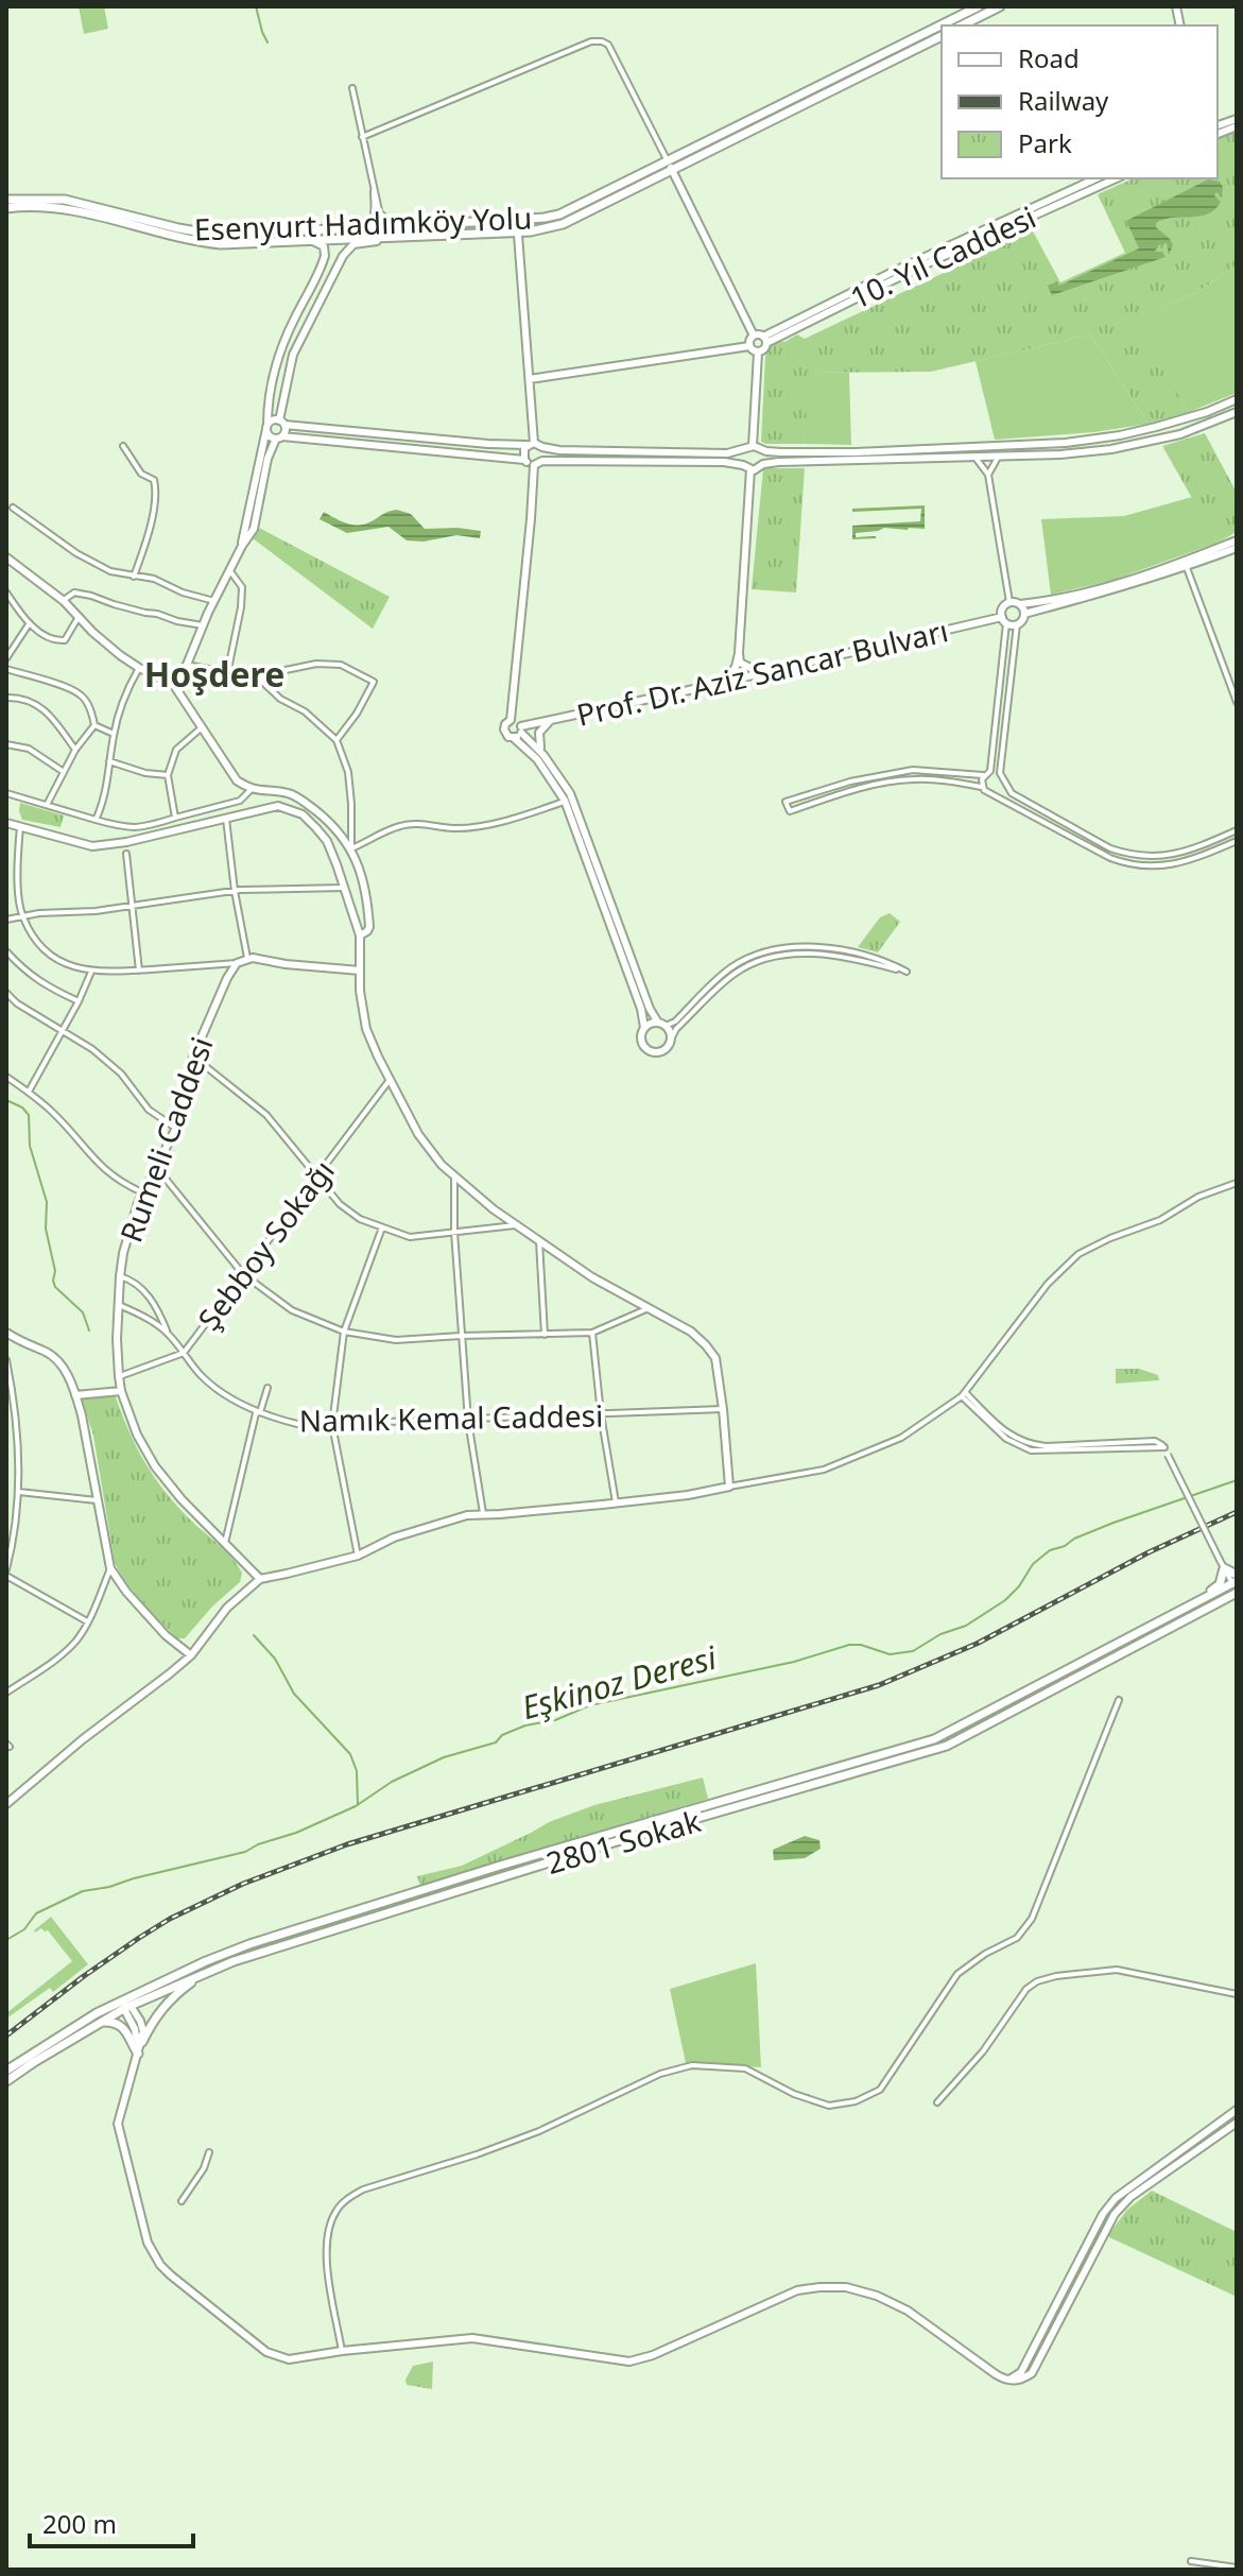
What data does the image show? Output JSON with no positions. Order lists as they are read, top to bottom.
{
  "streets": {
    "main road": ["Esenyurt Hadımköy Yolu", "2801 Sokak"],
    "street": [
      "10. Yıl Caddesi",
      "Prof. Dr. Aziz Sancar Bulvarı",
      "Rumeli Caddesi",
      "Şebboy Sokağı",
      "Namık Kemal Caddesi"
    ]
  },
  "crossings": [
    ["Rumeli Caddesi", "Şebboy Sokağı"],
    ["Rumeli Caddesi", "Namık Kemal Caddesi"],
    ["Şebboy Sokağı", "Namık Kemal Caddesi"]
  ],
  "districts": ["Hoşdere"],
  "water": ["Eşkinoz Deresi"],
  "legend": ["Road", "Railway", "Park"],
  "scale_bar": "200 m"
}
